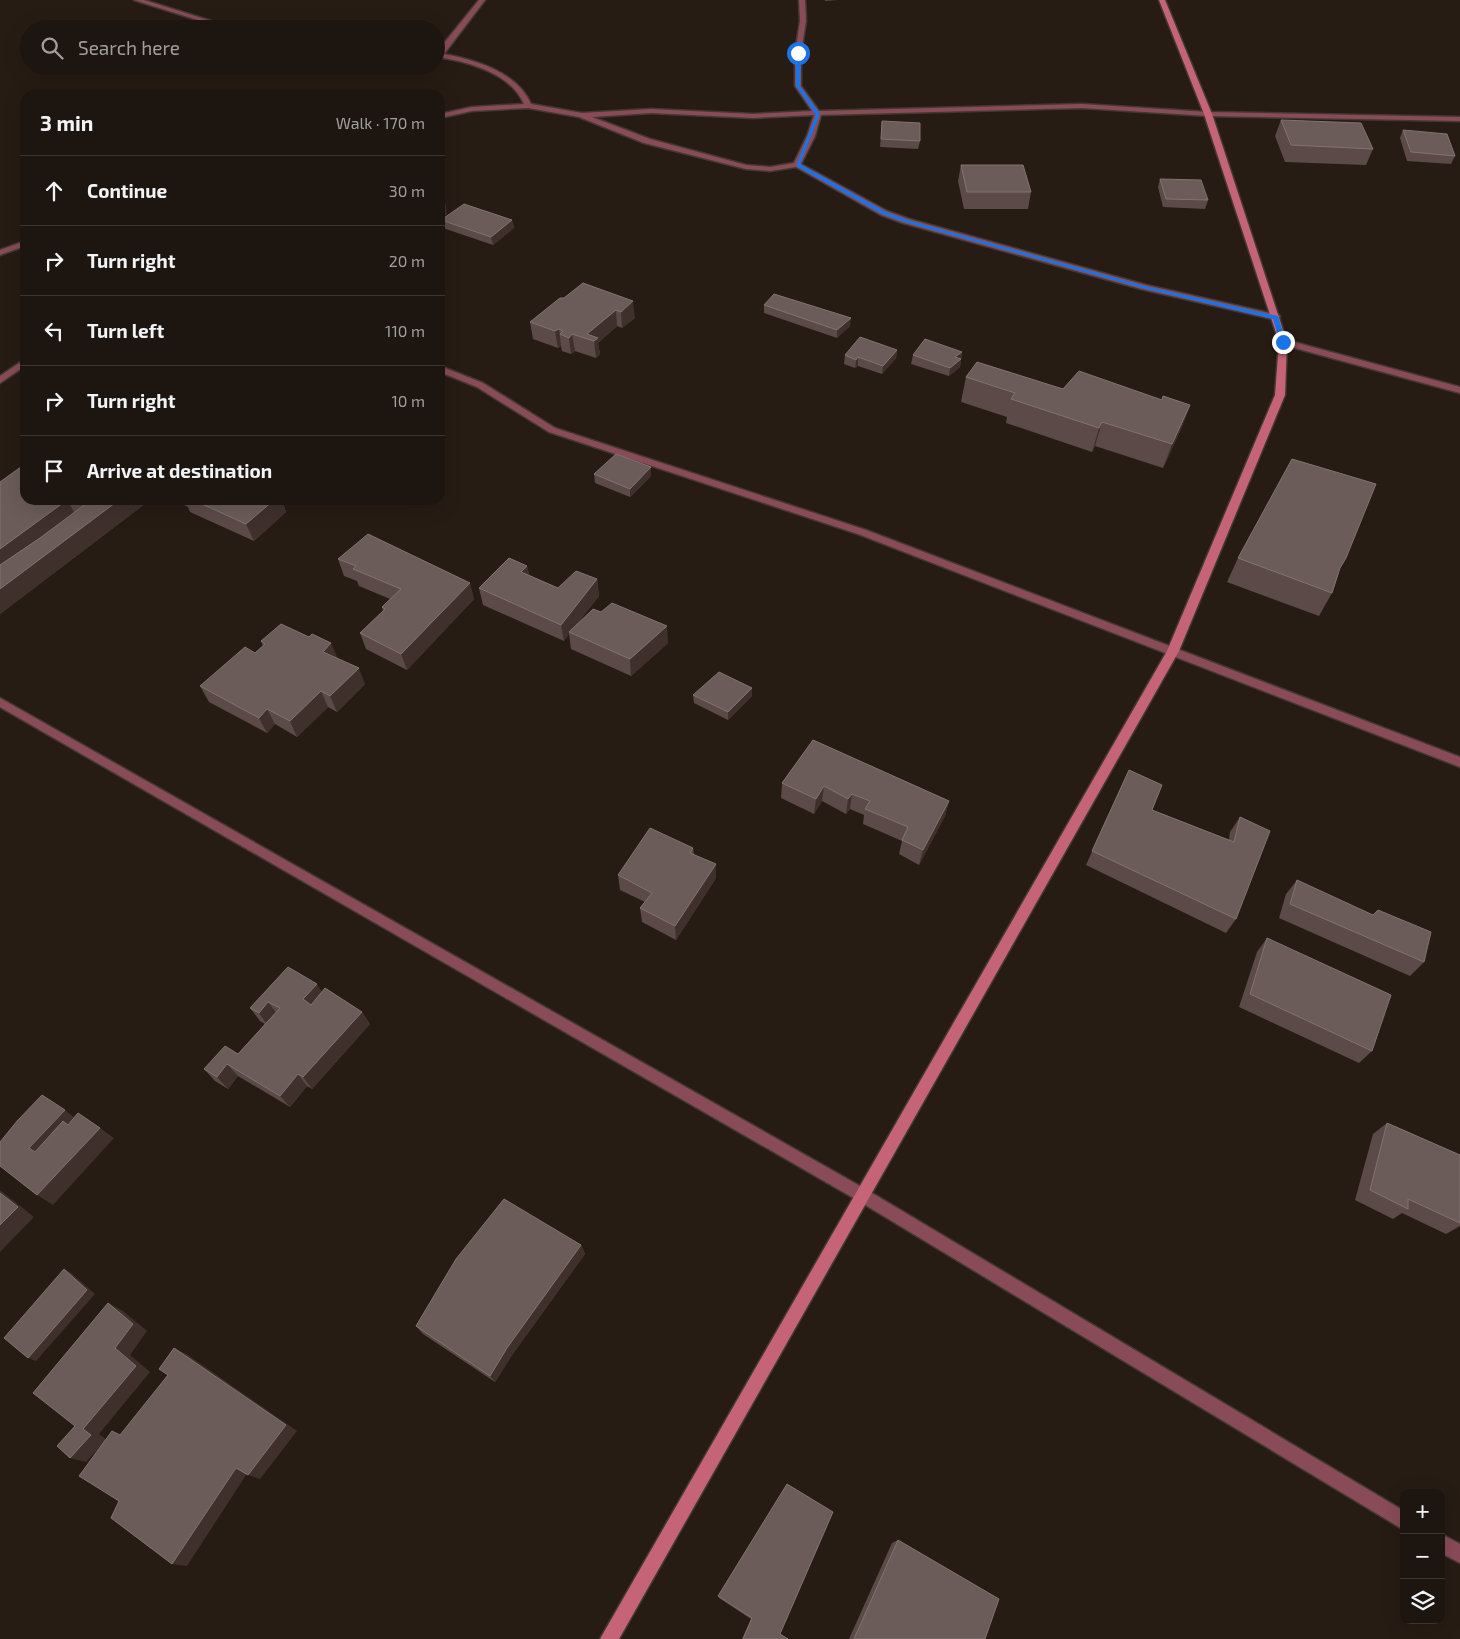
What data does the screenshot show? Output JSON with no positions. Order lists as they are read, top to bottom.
{
  "page": {
    "search": "Search here",
    "heading": ["3 min", "Walk · 170 m"],
    "list": [
      ["Continue", "30 m"],
      ["Turn right", "20 m"],
      ["Turn left", "110 m"],
      ["Turn right", "10 m"],
      "Arrive at destination"
    ],
    "map_buttons": ["+", "−"]
  }
}
